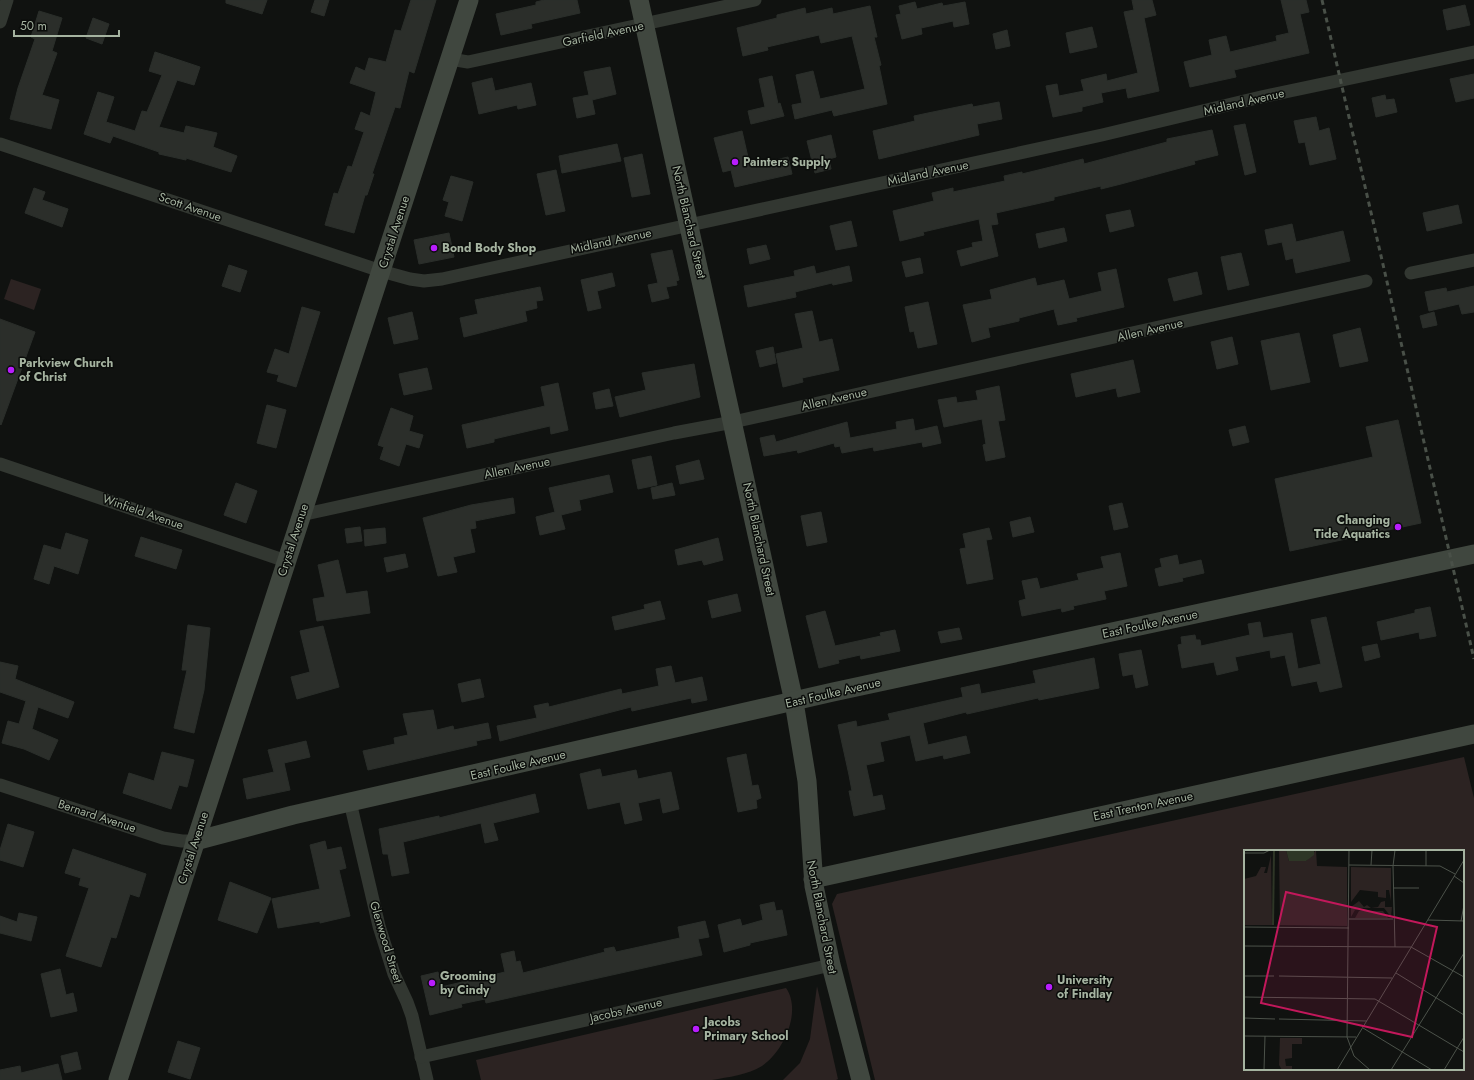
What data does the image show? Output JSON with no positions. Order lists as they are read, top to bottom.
{
  "streets": {
    "street": [
      "Garfield Avenue",
      "Midland Avenue",
      "Scott Avenue",
      "North Blanchard Street",
      "Crystal Avenue",
      "Allen Avenue",
      "Winfield Avenue",
      "East Foulke Avenue",
      "East Trenton Avenue",
      "Bernard Avenue",
      "Glenwood Street",
      "Jacobs Avenue"
    ]
  },
  "crossings": [
    ["Garfield Avenue", "North Blanchard Street"],
    ["Garfield Avenue", "Crystal Avenue"],
    ["Midland Avenue", "Scott Avenue"],
    ["Midland Avenue", "North Blanchard Street"],
    ["Midland Avenue", "Crystal Avenue"],
    ["Scott Avenue", "Crystal Avenue"],
    ["North Blanchard Street", "Allen Avenue"],
    ["North Blanchard Street", "East Foulke Avenue"],
    ["North Blanchard Street", "East Trenton Avenue"],
    ["North Blanchard Street", "Jacobs Avenue"],
    ["Crystal Avenue", "Allen Avenue"],
    ["Crystal Avenue", "Winfield Avenue"],
    ["Crystal Avenue", "East Foulke Avenue"],
    ["Crystal Avenue", "Bernard Avenue"],
    ["East Foulke Avenue", "Bernard Avenue"],
    ["East Foulke Avenue", "Glenwood Street"],
    ["Glenwood Street", "Jacobs Avenue"]
  ],
  "places": [
    "Painters Supply",
    "Bond Body Shop",
    "Parkview Church of Christ",
    "Changing Tide Aquatics",
    "Grooming by Cindy",
    "University of Findlay",
    "Jacobs Primary School"
  ],
  "scale_bar": "50 m"
}
